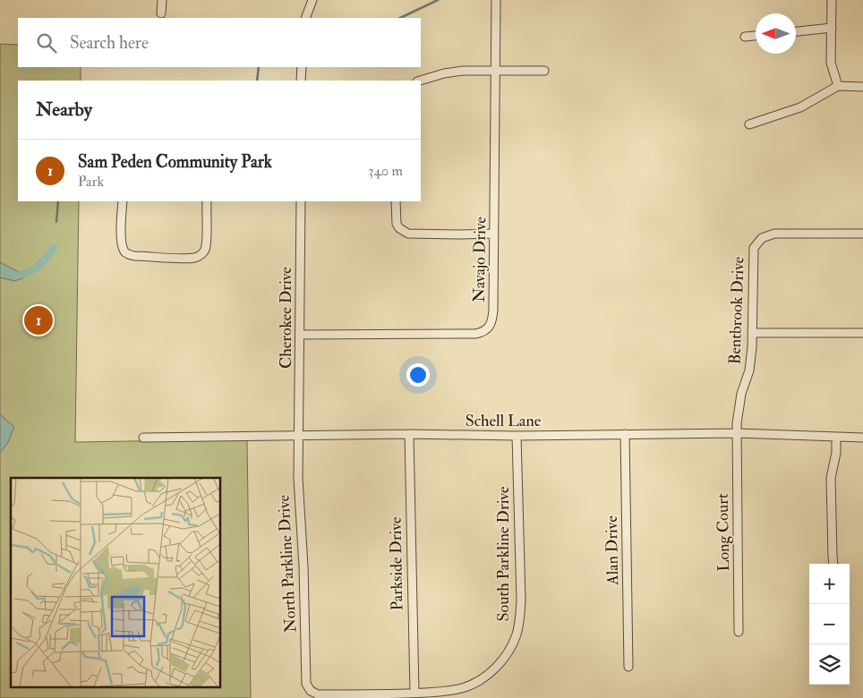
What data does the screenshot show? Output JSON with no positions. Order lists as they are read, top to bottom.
{
  "streets": {
    "street": [
      "Navajo Drive",
      "Bentbrook Drive",
      "Cherokee Drive",
      "Schell Lane",
      "Long Court",
      "Alan Drive",
      "South Parkline Drive",
      "North Parkline Drive",
      "Parkside Drive"
    ]
  },
  "crossings": [
    ["Navajo Drive", "Cherokee Drive"],
    ["Bentbrook Drive", "Schell Lane"],
    ["Bentbrook Drive", "Long Court"],
    ["Cherokee Drive", "Schell Lane"],
    ["Cherokee Drive", "North Parkline Drive"],
    ["Schell Lane", "Long Court"],
    ["Schell Lane", "Alan Drive"],
    ["Schell Lane", "South Parkline Drive"],
    ["Schell Lane", "North Parkline Drive"],
    ["Schell Lane", "Parkside Drive"],
    ["South Parkline Drive", "North Parkline Drive"],
    ["South Parkline Drive", "Parkside Drive"]
  ],
  "north": "left",
  "page": {
    "search": "Search here",
    "heading": "Nearby",
    "list": [
      {
        "mark": "1",
        "name": "Sam Peden Community Park",
        "note": "Park",
        "value": "340 m"
      }
    ],
    "pins": "1",
    "map_buttons": ["+", "−"]
  }
}
